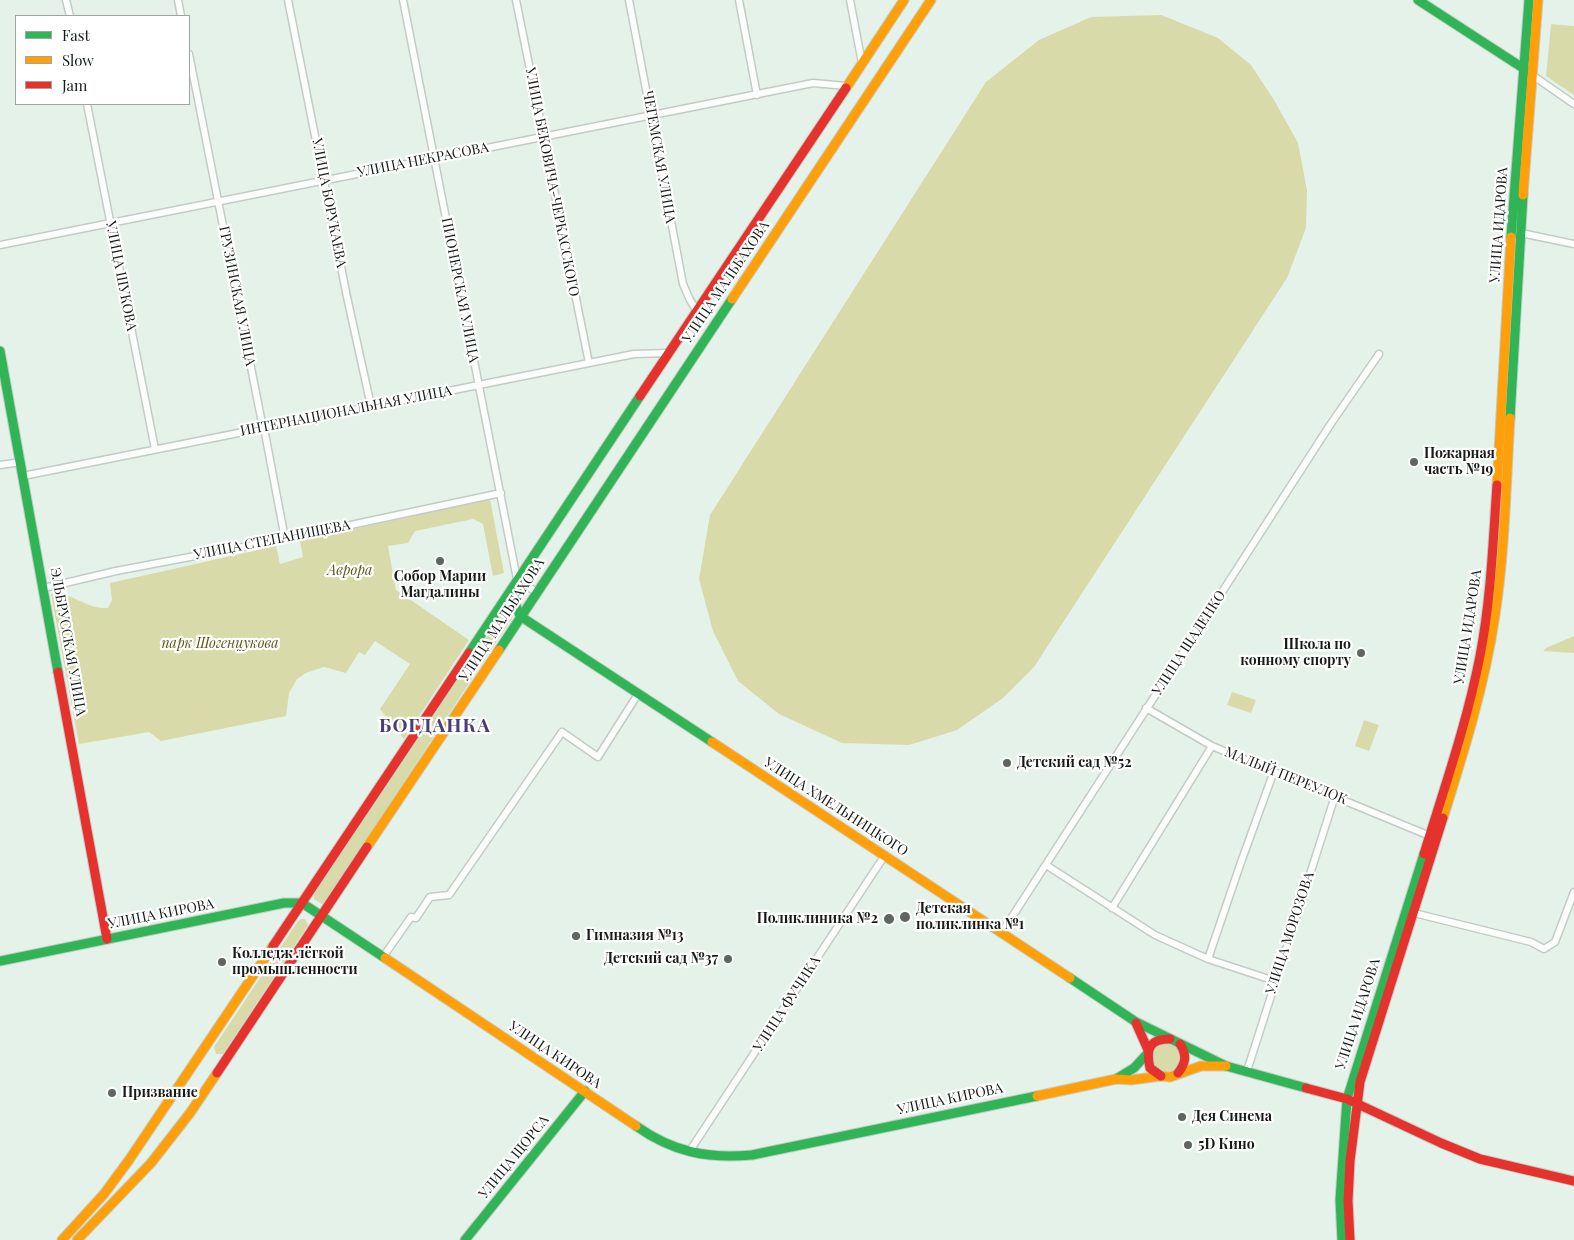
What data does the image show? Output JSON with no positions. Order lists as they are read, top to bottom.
{
  "streets": {
    "main road": [
      "УЛИЦА ИДАРОВА",
      "УЛИЦА МАЛЬБАХОВА",
      "ЭЛЬБРУССКАЯ УЛИЦА",
      "УЛИЦА ХМЕЛЬНИЦКОГО",
      "УЛИЦА КИРОВА",
      "УЛИЦА ЩОРСА"
    ],
    "street": [
      "ЧЕГЕМСКАЯ УЛИЦА",
      "УЛИЦА НЕКРАСОВА",
      "УЛИЦА БЕКОВИЧА-ЧЕРКАССКОГО",
      "УЛИЦА БОРУКАЕВА",
      "УЛИЦА ШУКОВА",
      "ПИОНЕРСКАЯ УЛИЦА",
      "ГРУЗИНСКАЯ УЛИЦА",
      "ИНТЕРНАЦИОНАЛЬНАЯ УЛИЦА",
      "УЛИЦА СТЕПАНИЩЕВА",
      "УЛИЦА ЩАДЕНКО",
      "МАЛЫЙ ПЕРЕУЛОК",
      "УЛИЦА МОРОЗОВА",
      "УЛИЦА ФУЧИКА"
    ]
  },
  "crossings": [
    ["ЧЕГЕМСКАЯ УЛИЦА", "УЛИЦА НЕКРАСОВА"],
    ["ЧЕГЕМСКАЯ УЛИЦА", "УЛИЦА МАЛЬБАХОВА"],
    ["УЛИЦА НЕКРАСОВА", "УЛИЦА БЕКОВИЧА-ЧЕРКАССКОГО"],
    ["УЛИЦА НЕКРАСОВА", "УЛИЦА БОРУКАЕВА"],
    ["УЛИЦА НЕКРАСОВА", "УЛИЦА ШУКОВА"],
    ["УЛИЦА НЕКРАСОВА", "УЛИЦА МАЛЬБАХОВА"],
    ["УЛИЦА НЕКРАСОВА", "ПИОНЕРСКАЯ УЛИЦА"],
    ["УЛИЦА НЕКРАСОВА", "ГРУЗИНСКАЯ УЛИЦА"],
    ["УЛИЦА БЕКОВИЧА-ЧЕРКАССКОГО", "ИНТЕРНАЦИОНАЛЬНАЯ УЛИЦА"],
    ["УЛИЦА БОРУКАЕВА", "ИНТЕРНАЦИОНАЛЬНАЯ УЛИЦА"],
    ["УЛИЦА ИДАРОВА", "МАЛЫЙ ПЕРЕУЛОК"],
    ["УЛИЦА ШУКОВА", "ИНТЕРНАЦИОНАЛЬНАЯ УЛИЦА"],
    ["УЛИЦА МАЛЬБАХОВА", "ПИОНЕРСКАЯ УЛИЦА"],
    ["УЛИЦА МАЛЬБАХОВА", "ИНТЕРНАЦИОНАЛЬНАЯ УЛИЦА"],
    ["УЛИЦА МАЛЬБАХОВА", "УЛИЦА ХМЕЛЬНИЦКОГО"],
    ["УЛИЦА МАЛЬБАХОВА", "УЛИЦА КИРОВА"],
    ["ПИОНЕРСКАЯ УЛИЦА", "ИНТЕРНАЦИОНАЛЬНАЯ УЛИЦА"],
    ["ПИОНЕРСКАЯ УЛИЦА", "УЛИЦА СТЕПАНИЩЕВА"],
    ["ГРУЗИНСКАЯ УЛИЦА", "ИНТЕРНАЦИОНАЛЬНАЯ УЛИЦА"],
    ["ГРУЗИНСКАЯ УЛИЦА", "УЛИЦА СТЕПАНИЩЕВА"],
    ["ИНТЕРНАЦИОНАЛЬНАЯ УЛИЦА", "ЭЛЬБРУССКАЯ УЛИЦА"],
    ["УЛИЦА СТЕПАНИЩЕВА", "ЭЛЬБРУССКАЯ УЛИЦА"],
    ["ЭЛЬБРУССКАЯ УЛИЦА", "УЛИЦА КИРОВА"],
    ["УЛИЦА ЩАДЕНКО", "МАЛЫЙ ПЕРЕУЛОК"],
    ["УЛИЦА ЩАДЕНКО", "УЛИЦА ХМЕЛЬНИЦКОГО"],
    ["МАЛЫЙ ПЕРЕУЛОК", "УЛИЦА МОРОЗОВА"],
    ["УЛИЦА ХМЕЛЬНИЦКОГО", "УЛИЦА ФУЧИКА"],
    ["УЛИЦА КИРОВА", "УЛИЦА ФУЧИКА"],
    ["УЛИЦА КИРОВА", "УЛИЦА ЩОРСА"]
  ],
  "districts": ["БОГДАНКА"],
  "parks": ["Аврора", "парк Шогенцукова"],
  "places": [
    "Пожарная часть №19",
    "Собор Марии Магдалины",
    "Школа по конному спорту",
    "Детский сад №52",
    "Детская поликлинка №1",
    "Поликлиника №2",
    "Гимназия №13",
    "Детский сад №37",
    "Колледж лёгкой промышленности",
    "Призвание",
    "Дея Синема",
    "5D Кино"
  ],
  "legend": ["Fast", "Slow", "Jam"]
}
